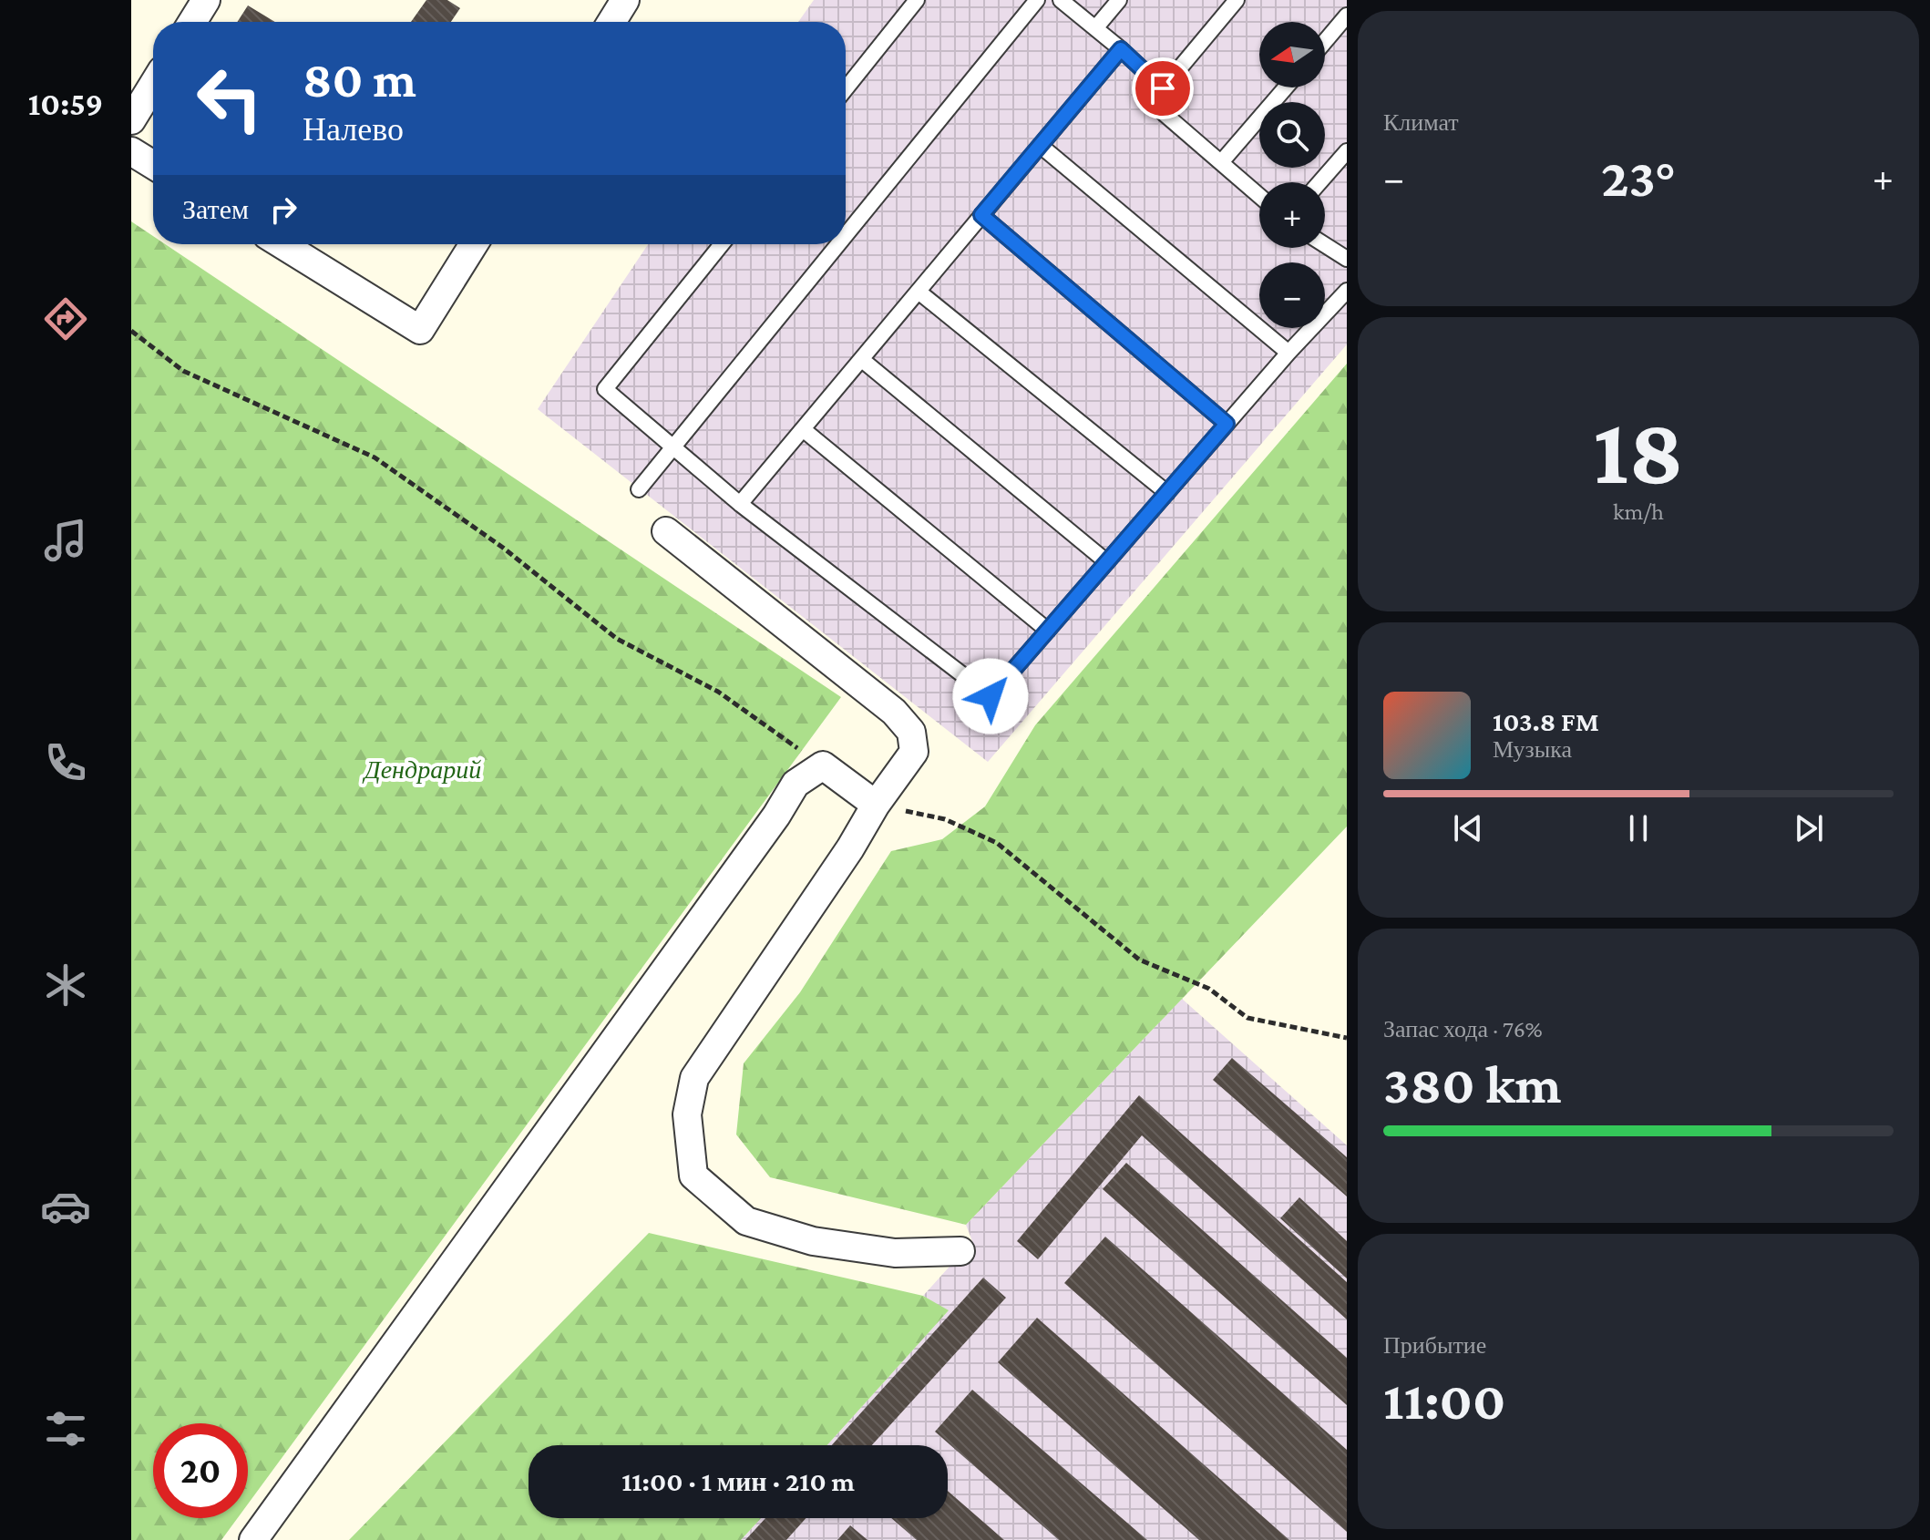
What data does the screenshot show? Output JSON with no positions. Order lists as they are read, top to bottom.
{
  "parks": ["Дендрарий"],
  "north": "left",
  "page": {
    "tabs": "10:59",
    "tile": [
      "Климат",
      ["18", "km/h"],
      ["Запас хода · 76%", "380 km"],
      ["Прибытие", "11:00"]
    ],
    "map_buttons": ["+", "−"],
    "turn": ["80 m", "Налево"],
    "heat": ["−", "23°", "+"],
    "then": "Затем",
    "song": ["103.8 FM", "Музыка"],
    "limit": "20",
    "trip": "11:00 · 1 мин · 210 m"
  }
}
